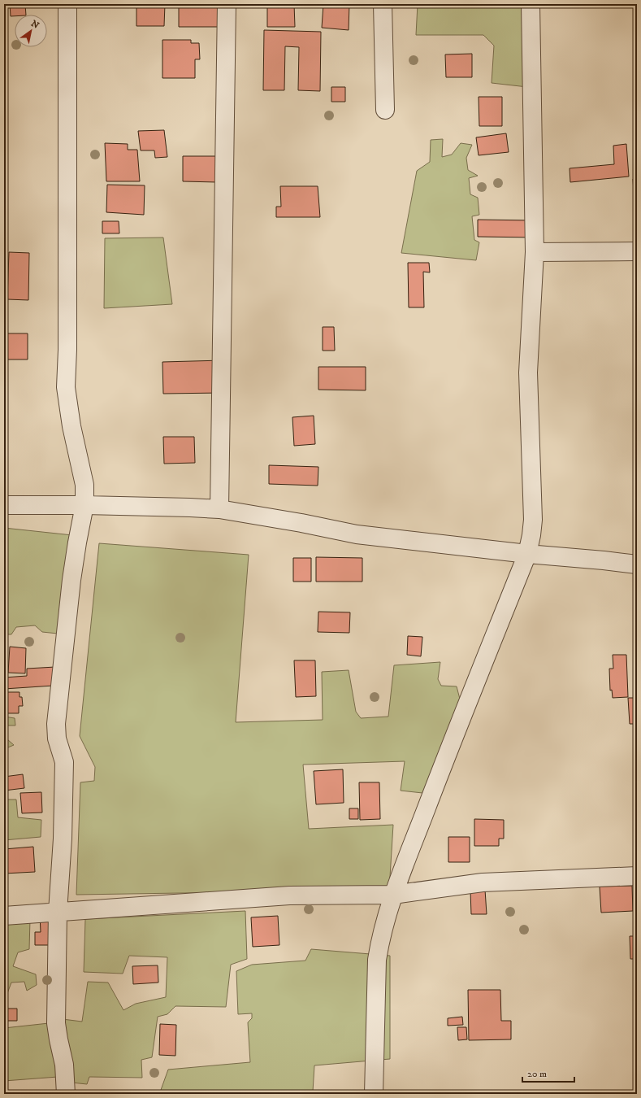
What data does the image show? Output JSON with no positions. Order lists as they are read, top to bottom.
{
  "scale_bar": "20 m",
  "north": "top right"
}
